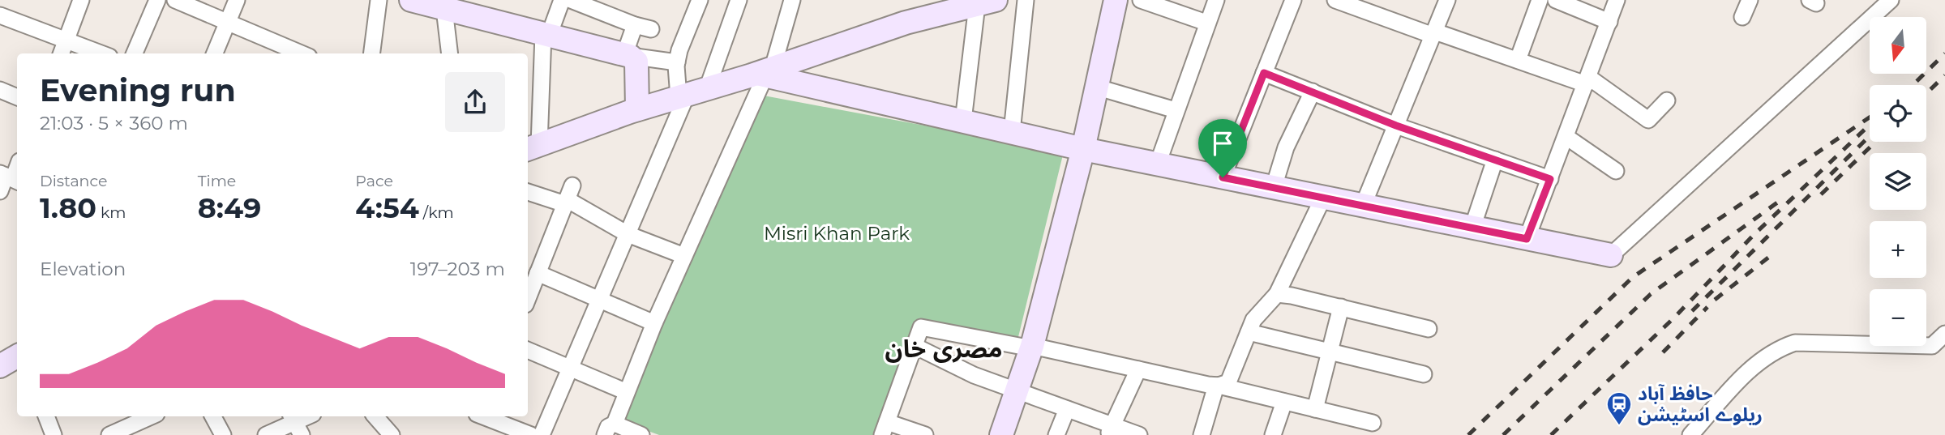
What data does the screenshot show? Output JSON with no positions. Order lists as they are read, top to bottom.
{
  "districts": ["مصری خان"],
  "parks": ["Misri Khan Park"],
  "places": {
    "station": ["حافظ آباد ریلوے اسٹیشن"]
  },
  "north": "bottom",
  "page": {
    "map_buttons": ["+", "−"],
    "heading": ["Evening run", "21:03 · 5 × 360 m"],
    "stats": [
      ["Distance", "1.80 km"],
      ["Time", "8:49"],
      ["Pace", "4:54 /km"]
    ],
    "chart": ["Elevation", "197–203 m"]
  }
}
